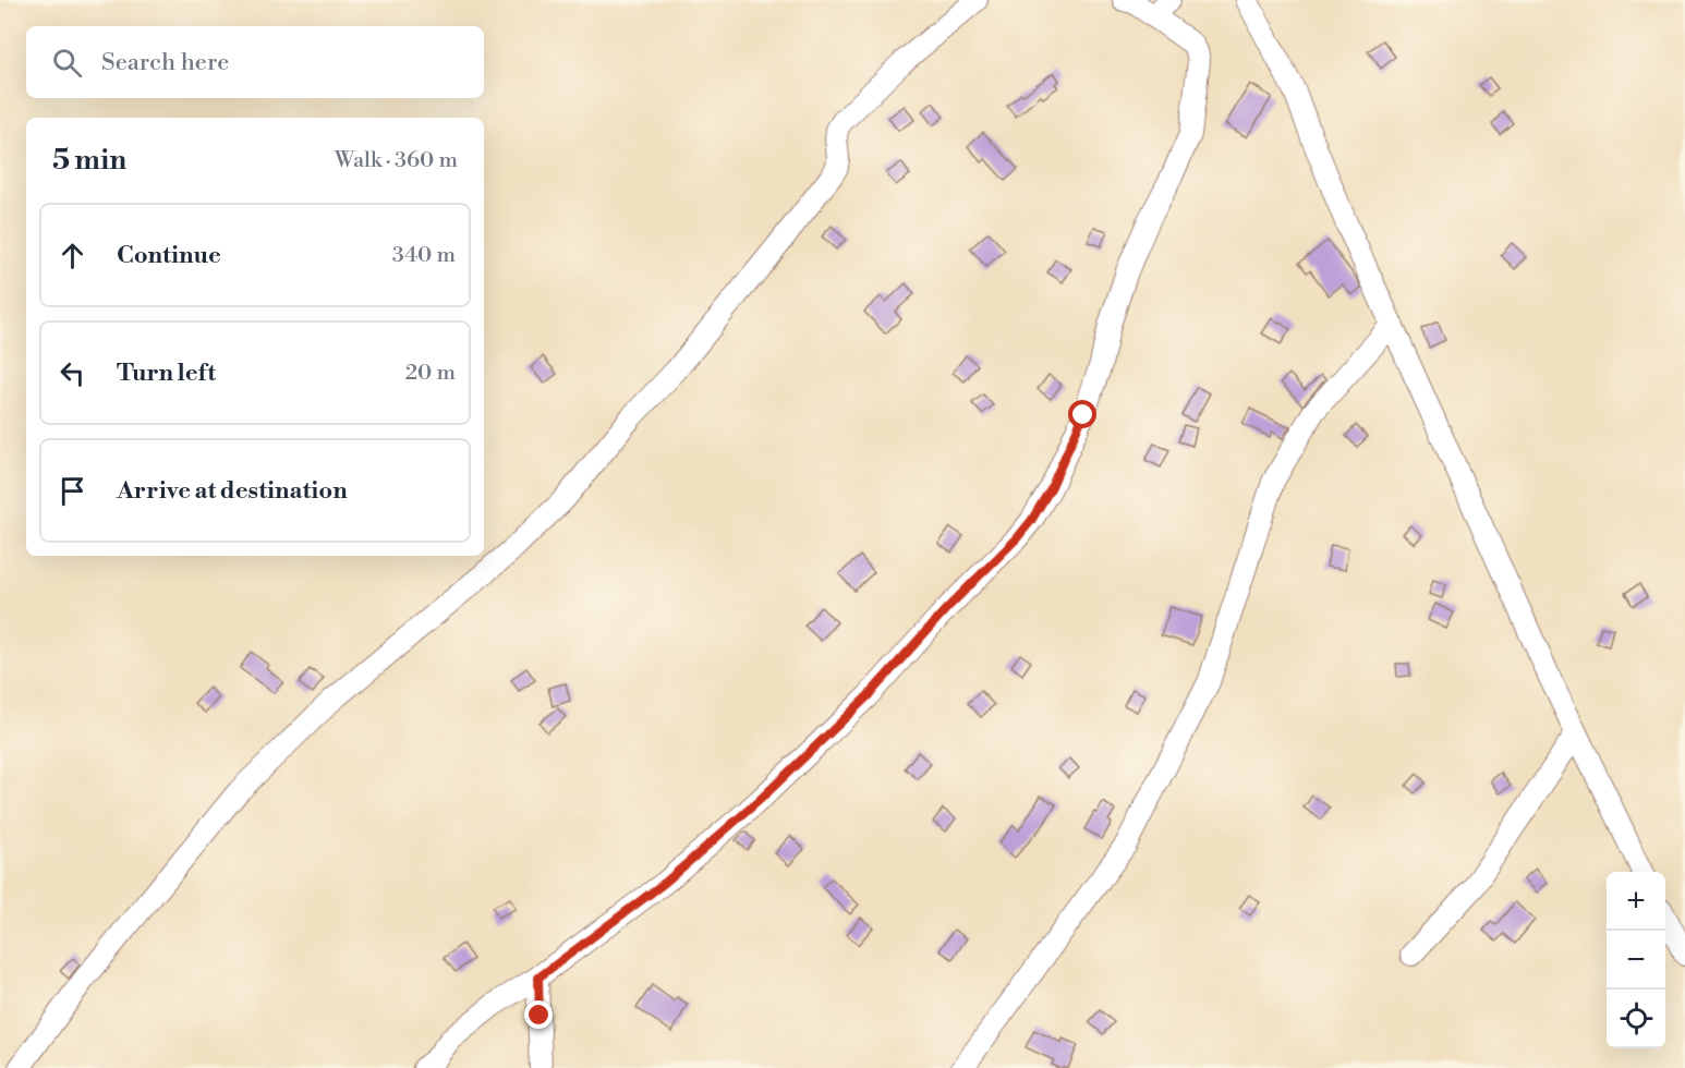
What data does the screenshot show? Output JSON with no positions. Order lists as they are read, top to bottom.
{
  "page": {
    "search": "Search here",
    "heading": ["5 min", "Walk · 360 m"],
    "list": [
      ["Continue", "340 m"],
      ["Turn left", "20 m"],
      "Arrive at destination"
    ],
    "map_buttons": ["+", "−"]
  }
}
